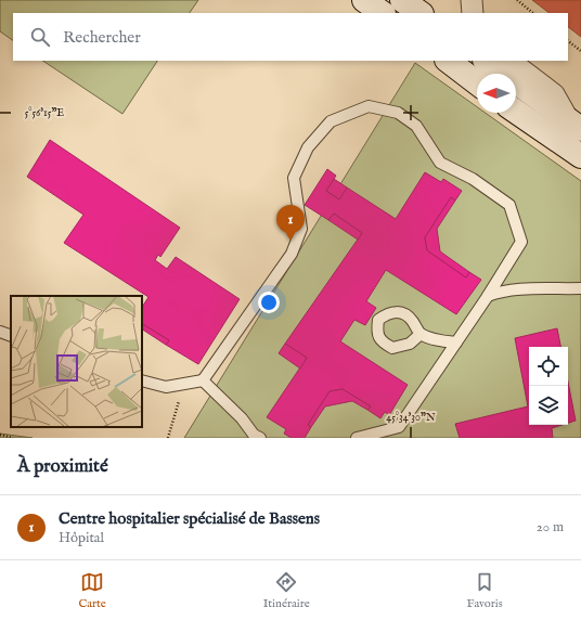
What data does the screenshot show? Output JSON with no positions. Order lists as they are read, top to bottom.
{
  "north": "left",
  "page": {
    "search": "Rechercher",
    "pins": "1",
    "heading": "À proximité",
    "list": [
      {
        "mark": "1",
        "name": "Centre hospitalier spécialisé de Bassens",
        "note": "Hôpital",
        "value": "20 m"
      }
    ],
    "nav": ["Carte", "Itinéraire", "Favoris"]
  },
  "coordinates": ["5°56'15\"E", "45°34'30\"N"]
}
